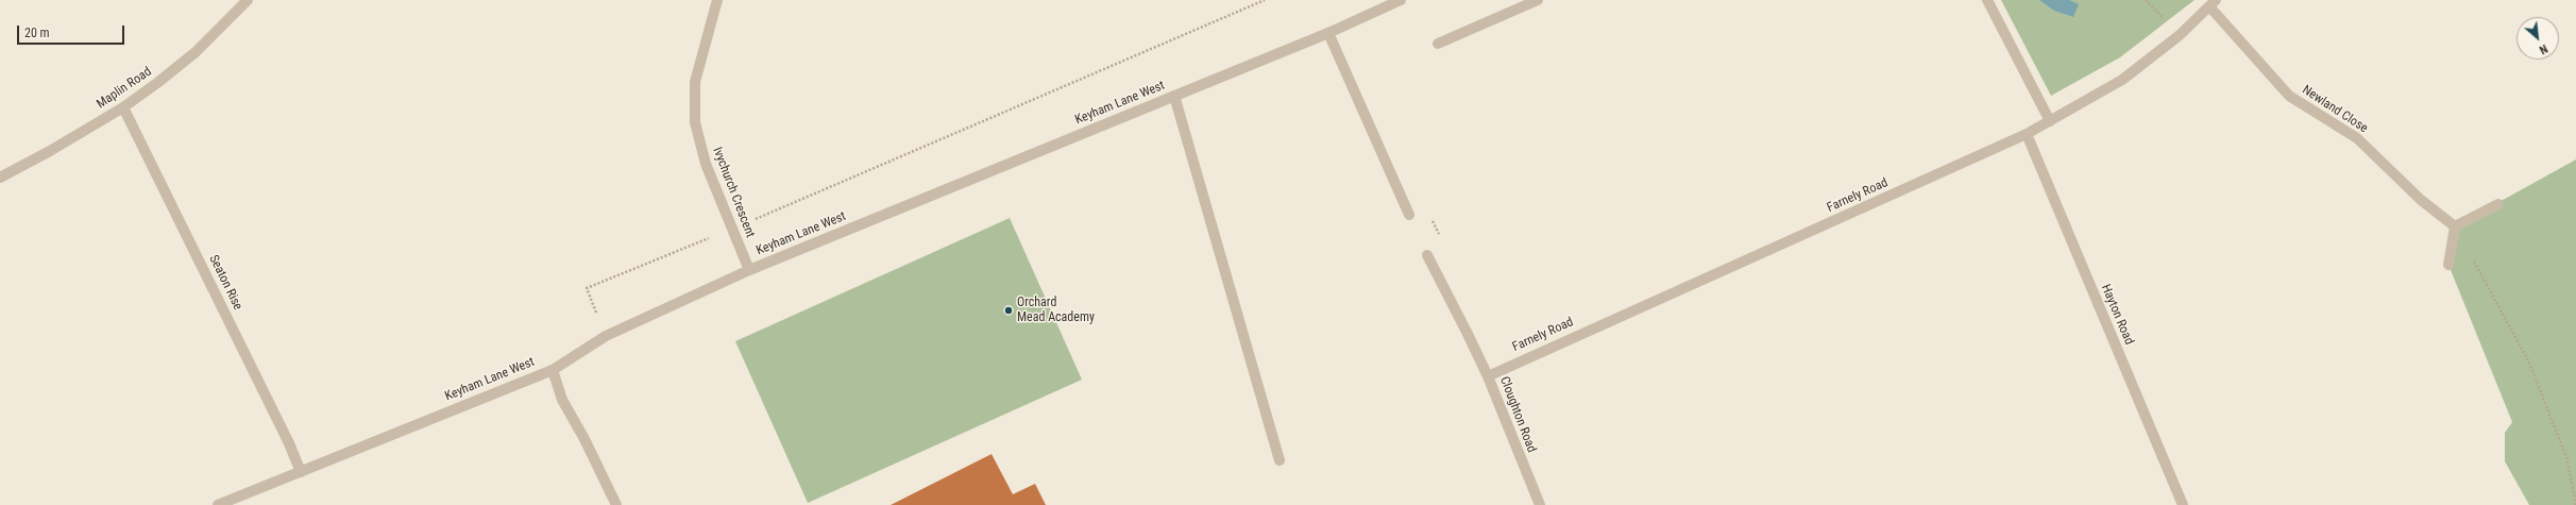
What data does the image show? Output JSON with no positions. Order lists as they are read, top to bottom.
{
  "streets": {
    "street": [
      "Maplin Road",
      "Keyham Lane West",
      "Newland Close",
      "Ivychurch Crescent",
      "Farnely Road",
      "Seaton Rise",
      "Hayton Road",
      "Cloughton Road"
    ]
  },
  "crossings": [
    ["Maplin Road", "Seaton Rise"],
    ["Keyham Lane West", "Ivychurch Crescent"],
    ["Keyham Lane West", "Seaton Rise"],
    ["Newland Close", "Farnely Road"],
    ["Farnely Road", "Hayton Road"],
    ["Farnely Road", "Cloughton Road"]
  ],
  "places": ["Orchard Mead Academy"],
  "scale_bar": "20 m",
  "north": "bottom right"
}
